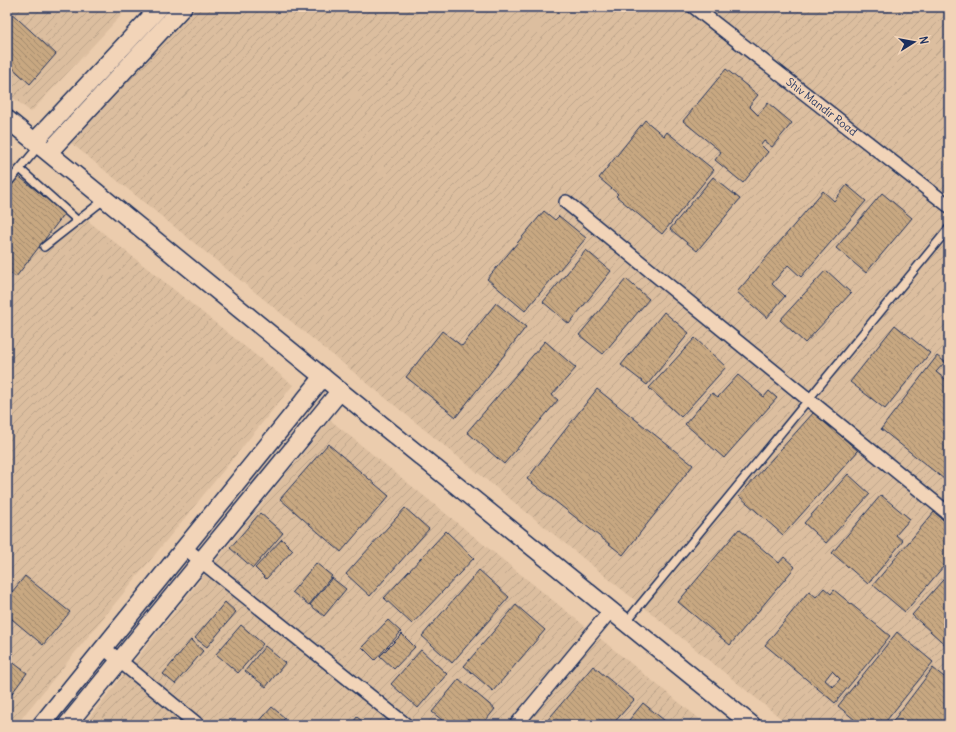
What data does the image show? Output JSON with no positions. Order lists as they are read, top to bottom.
{
  "streets": {
    "street": ["Shiv Mandir Road"]
  },
  "north": "right"
}
